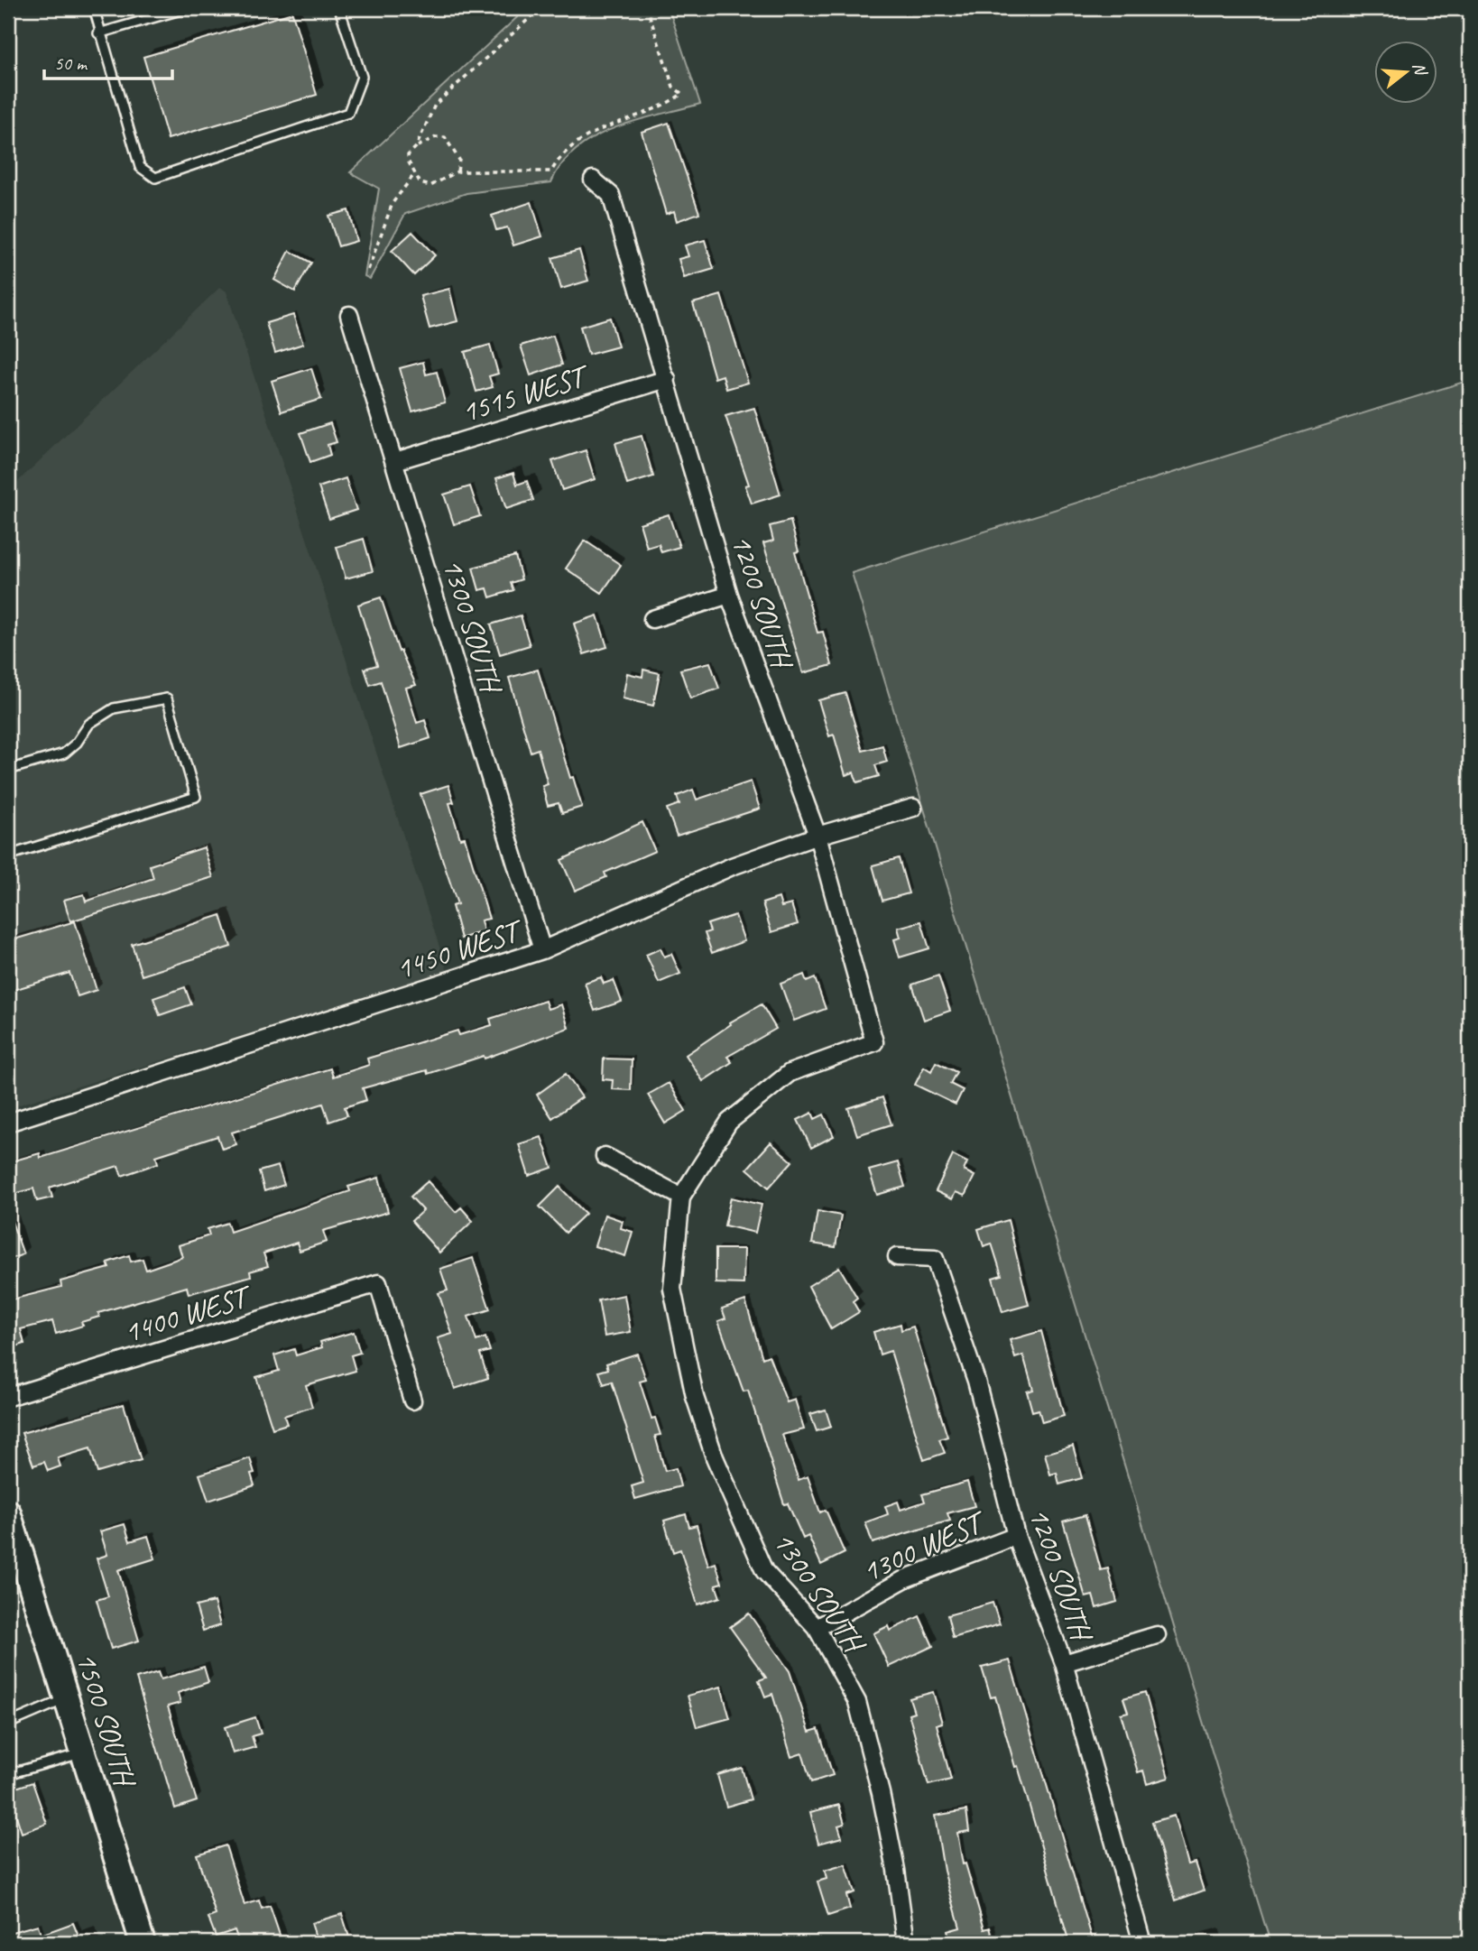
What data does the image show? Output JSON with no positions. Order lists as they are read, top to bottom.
{
  "streets": {
    "street": [
      "1515 WEST",
      "1200 SOUTH",
      "1300 SOUTH",
      "1450 WEST",
      "1400 WEST",
      "1300 WEST",
      "1500 SOUTH"
    ]
  },
  "crossings": [
    ["1515 WEST", "1200 SOUTH"],
    ["1515 WEST", "1300 SOUTH"],
    ["1200 SOUTH", "1300 SOUTH"],
    ["1200 SOUTH", "1450 WEST"],
    ["1200 SOUTH", "1300 WEST"],
    ["1300 SOUTH", "1450 WEST"],
    ["1300 SOUTH", "1300 WEST"]
  ],
  "scale_bar": "50 m",
  "north": "right"
}
